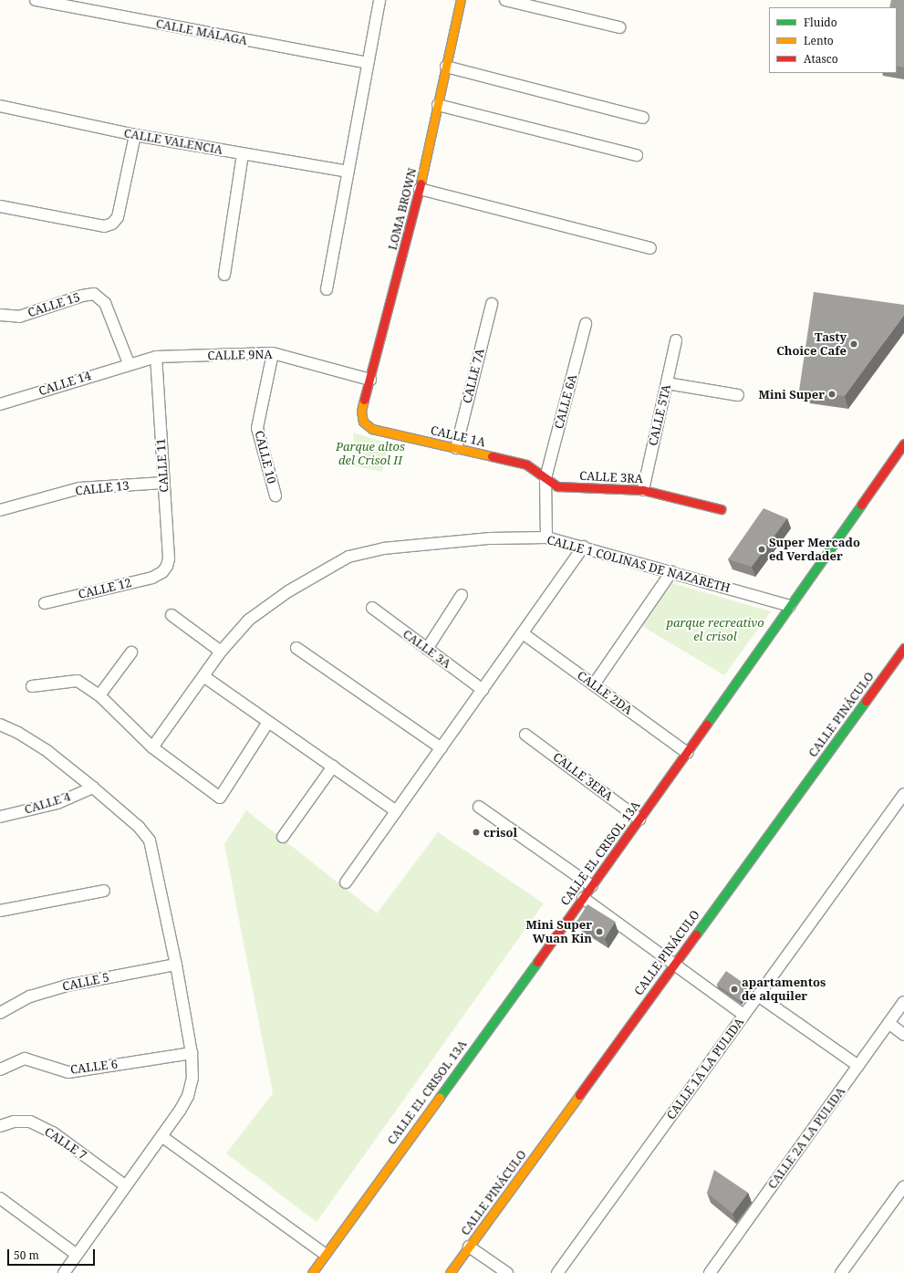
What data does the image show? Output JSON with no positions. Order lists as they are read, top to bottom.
{
  "streets": {
    "street": [
      "CALLE MÁLAGA",
      "CALLE VALENCIA",
      "LOMA BROWN",
      "CALLE 15",
      "CALLE 9NA",
      "CALLE 7A",
      "CALLE 14",
      "CALLE 6A",
      "CALLE 5TA",
      "CALLE 1A",
      "CALLE 10",
      "CALLE 11",
      "CALLE 3RA",
      "CALLE 13",
      "CALLE 1 COLINAS DE NAZARETH",
      "CALLE 12",
      "CALLE 3A",
      "CALLE 2DA",
      "CALLE PINÁCULO",
      "CALLE 3ERA",
      "CALLE 4",
      "CALLE EL CRISOL 13A",
      "CALLE 5",
      "CALLE 6",
      "CALLE 1A LA PULIDA",
      "CALLE 2A LA PULIDA",
      "CALLE 7"
    ]
  },
  "crossings": [
    ["LOMA BROWN", "CALLE 9NA"],
    ["LOMA BROWN", "CALLE 1A"],
    ["CALLE 15", "CALLE 9NA"],
    ["CALLE 15", "CALLE 14"],
    ["CALLE 9NA", "CALLE 14"],
    ["CALLE 9NA", "CALLE 10"],
    ["CALLE 9NA", "CALLE 11"],
    ["CALLE 7A", "CALLE 1A"],
    ["CALLE 6A", "CALLE 1A"],
    ["CALLE 6A", "CALLE 3RA"],
    ["CALLE 6A", "CALLE 1 COLINAS DE NAZARETH"],
    ["CALLE 5TA", "CALLE 3RA"],
    ["CALLE 1A", "CALLE 3RA"],
    ["CALLE 11", "CALLE 13"],
    ["CALLE 11", "CALLE 12"],
    ["CALLE 1 COLINAS DE NAZARETH", "CALLE EL CRISOL 13A"],
    ["CALLE 2DA", "CALLE EL CRISOL 13A"],
    ["CALLE 3ERA", "CALLE EL CRISOL 13A"]
  ],
  "parks": ["Parque altos del Crisol II", "parque recreativo el crisol"],
  "places": [
    "Tasty Choice Cafe",
    "Mini Super",
    "Super Mercado ed Verdader",
    "crisol",
    "Mini Super Wuan Kin",
    "apartamentos de alquiler"
  ],
  "legend": ["Fluido", "Lento", "Atasco"],
  "scale_bar": "50 m"
}
